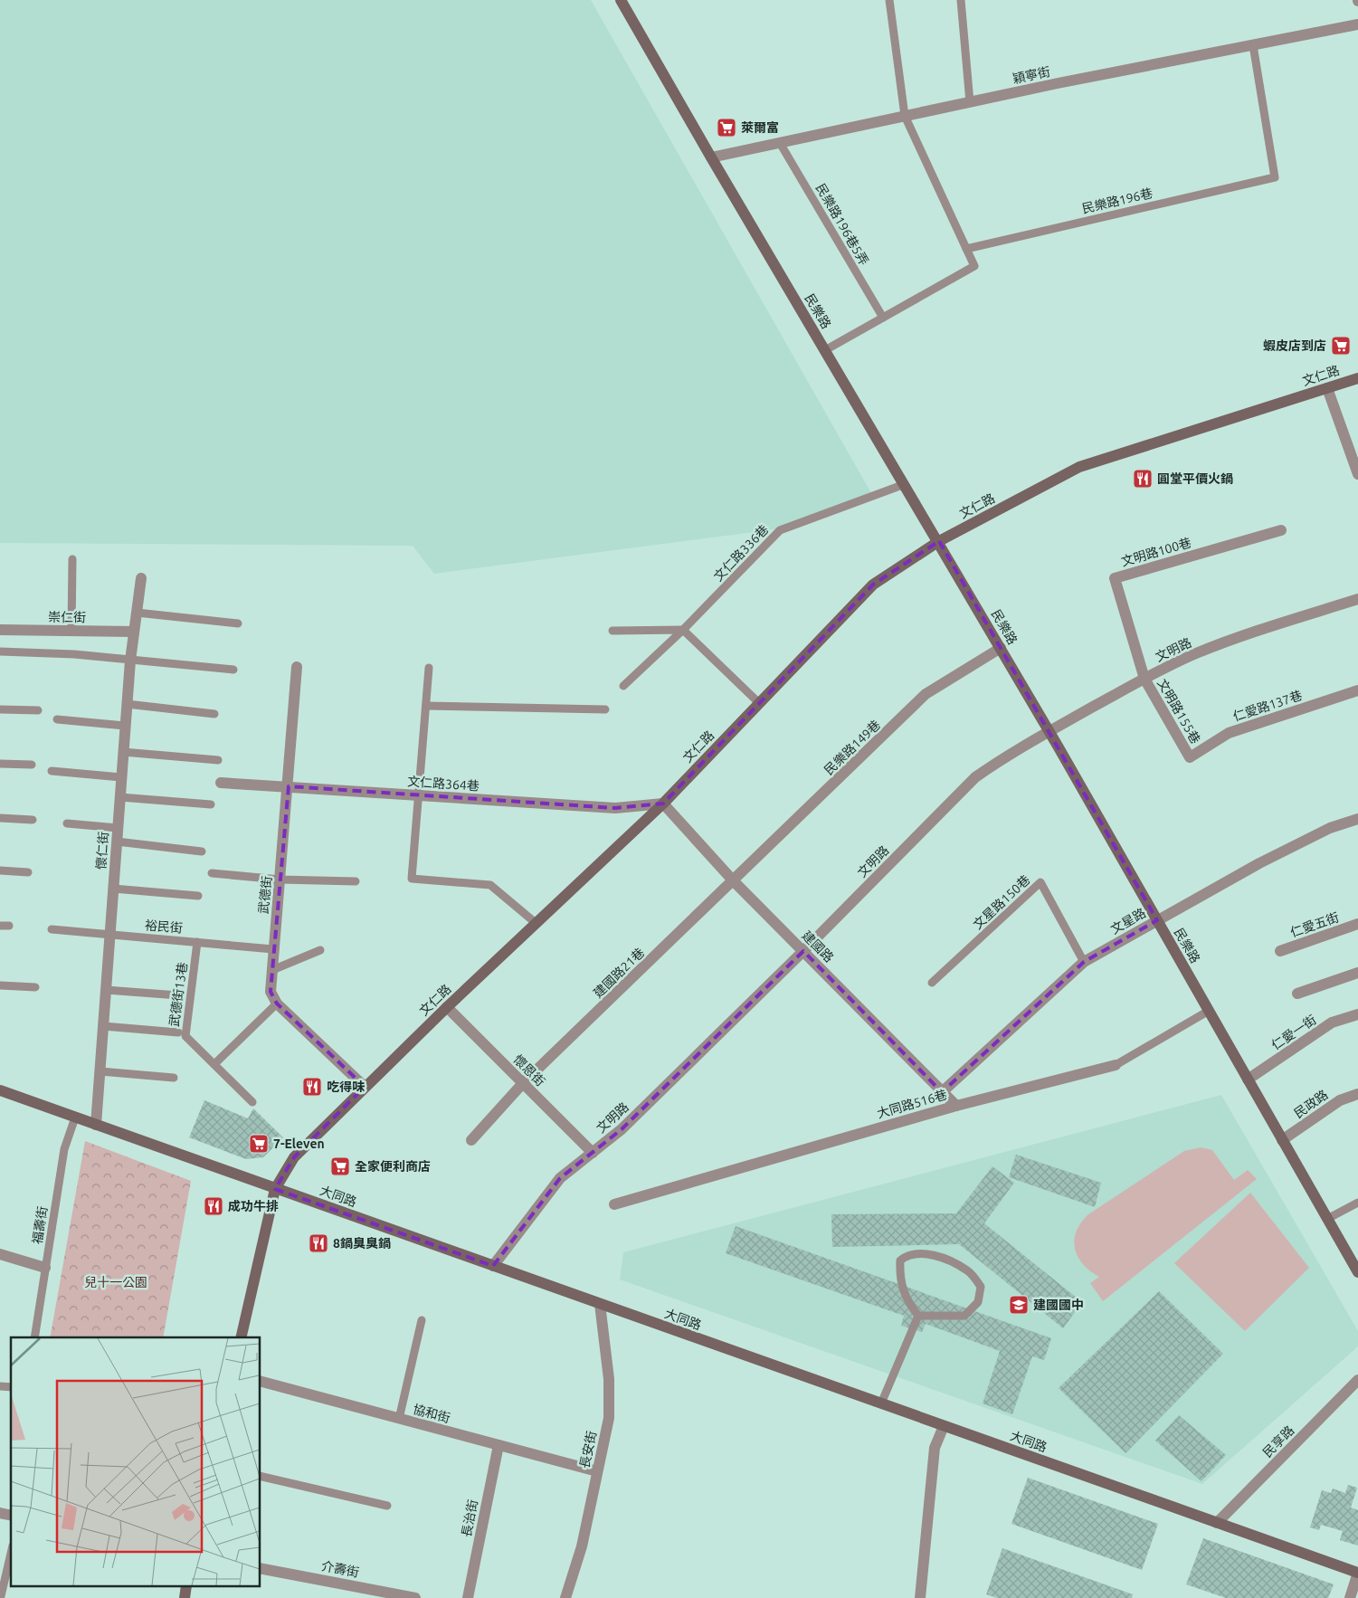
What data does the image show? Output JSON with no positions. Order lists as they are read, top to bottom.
{
  "streets": {
    "main road": ["民樂路", "文仁路", "大同路"],
    "street": [
      "穎寧街",
      "文明路100巷",
      "崇仁街",
      "文明路",
      "仁愛路137巷",
      "文明路155巷",
      "民樂路149巷",
      "文仁路364巷",
      "懷仁街",
      "武德街",
      "文星路",
      "仁愛五街",
      "建國路",
      "建國路21巷",
      "仁愛一街",
      "懷恩街",
      "大同路516巷",
      "民政路",
      "協和街",
      "民享路",
      "長安街",
      "長治街",
      "介壽街"
    ],
    "lane": [
      "民樂路196巷",
      "民樂路196巷5弄",
      "文仁路336巷",
      "文星路150巷",
      "裕民街",
      "武德街13巷",
      "福壽街"
    ]
  },
  "crossings": [
    ["穎寧街", "民樂路196巷"],
    ["穎寧街", "民樂路196巷5弄"],
    ["穎寧街", "民樂路"],
    ["民樂路", "文仁路"],
    ["民樂路", "文仁路336巷"],
    ["民樂路", "文明路"],
    ["民樂路", "民樂路149巷"],
    ["民樂路", "文星路"],
    ["民樂路", "仁愛一街"],
    ["民樂路", "大同路516巷"],
    ["民樂路", "民政路"],
    ["文仁路", "文仁路364巷"],
    ["文仁路", "建國路"],
    ["文仁路", "懷恩街"],
    ["文仁路", "大同路"],
    ["文明路100巷", "文明路"],
    ["文明路100巷", "文明路155巷"],
    ["崇仁街", "懷仁街"],
    ["文明路", "文明路155巷"],
    ["文明路", "建國路"],
    ["文明路", "懷恩街"],
    ["文明路", "大同路"],
    ["仁愛路137巷", "文明路155巷"],
    ["民樂路149巷", "建國路"],
    ["民樂路149巷", "建國路21巷"],
    ["文仁路364巷", "武德街"],
    ["文仁路364巷", "建國路"],
    ["懷仁街", "裕民街"],
    ["懷仁街", "大同路"],
    ["武德街", "裕民街"],
    ["文星路150巷", "文星路"],
    ["文星路", "建國路"],
    ["裕民街", "武德街13巷"],
    ["建國路", "建國路21巷"],
    ["建國路", "大同路516巷"],
    ["建國路21巷", "懷恩街"],
    ["大同路", "福壽街"],
    ["大同路", "民享路"],
    ["大同路", "長安街"],
    ["協和街", "長安街"],
    ["協和街", "長治街"]
  ],
  "parks": ["兒十一公園"],
  "places": {
    "supermarket": [
      "萊爾富",
      "蝦皮店到店",
      "7-Eleven",
      "全家便利商店"
    ],
    "restaurant": [
      "圓堂平價火鍋",
      "吃得味",
      "成功牛排",
      "8鍋臭臭鍋"
    ],
    "school or university": ["建國國中"]
  }
}
